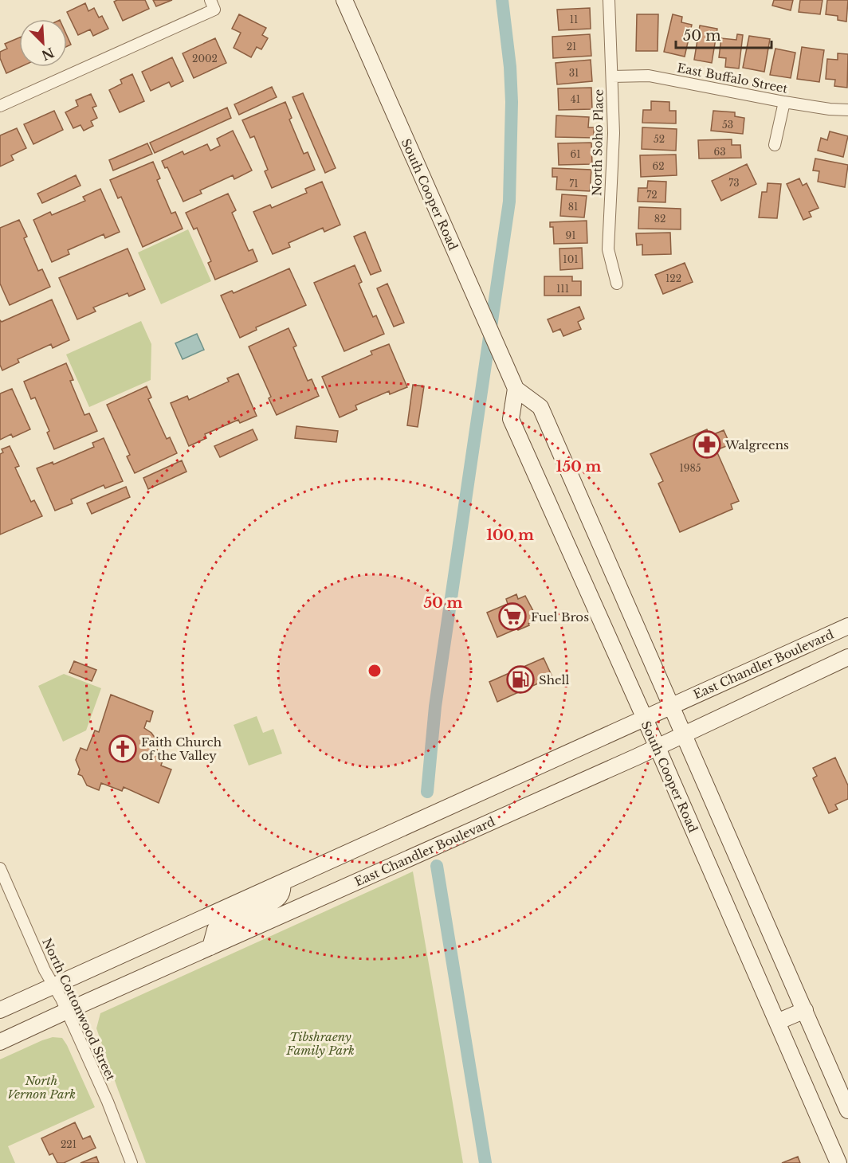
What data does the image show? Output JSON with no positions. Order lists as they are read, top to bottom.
{
  "streets": {
    "main road": ["South Cooper Road", "East Chandler Boulevard"],
    "street": ["East Buffalo Street", "North Soho Place", "North Cottonwood Street"]
  },
  "crossings": [
    ["East Buffalo Street", "North Soho Place"],
    ["South Cooper Road", "East Chandler Boulevard"],
    ["East Chandler Boulevard", "North Cottonwood Street"]
  ],
  "parks": ["Tibshraeny Family Park", "North Vernon Park"],
  "places": {
    "pharmacy": ["Walgreens"],
    "supermarket": ["Fuel Bros"],
    "fuel station": ["Shell"],
    "church": ["Faith Church of the Valley"]
  },
  "house_numbers": [
    "11",
    "21",
    "2002",
    "31",
    "41",
    "53",
    "52",
    "63",
    "61",
    "62",
    "73",
    "71",
    "72",
    "81",
    "82",
    "91",
    "101",
    "122",
    "111",
    "1985",
    "221"
  ],
  "scale_bar": "50 m",
  "north": "bottom right",
  "rings": ["150 m", "100 m", "50 m"]
}
